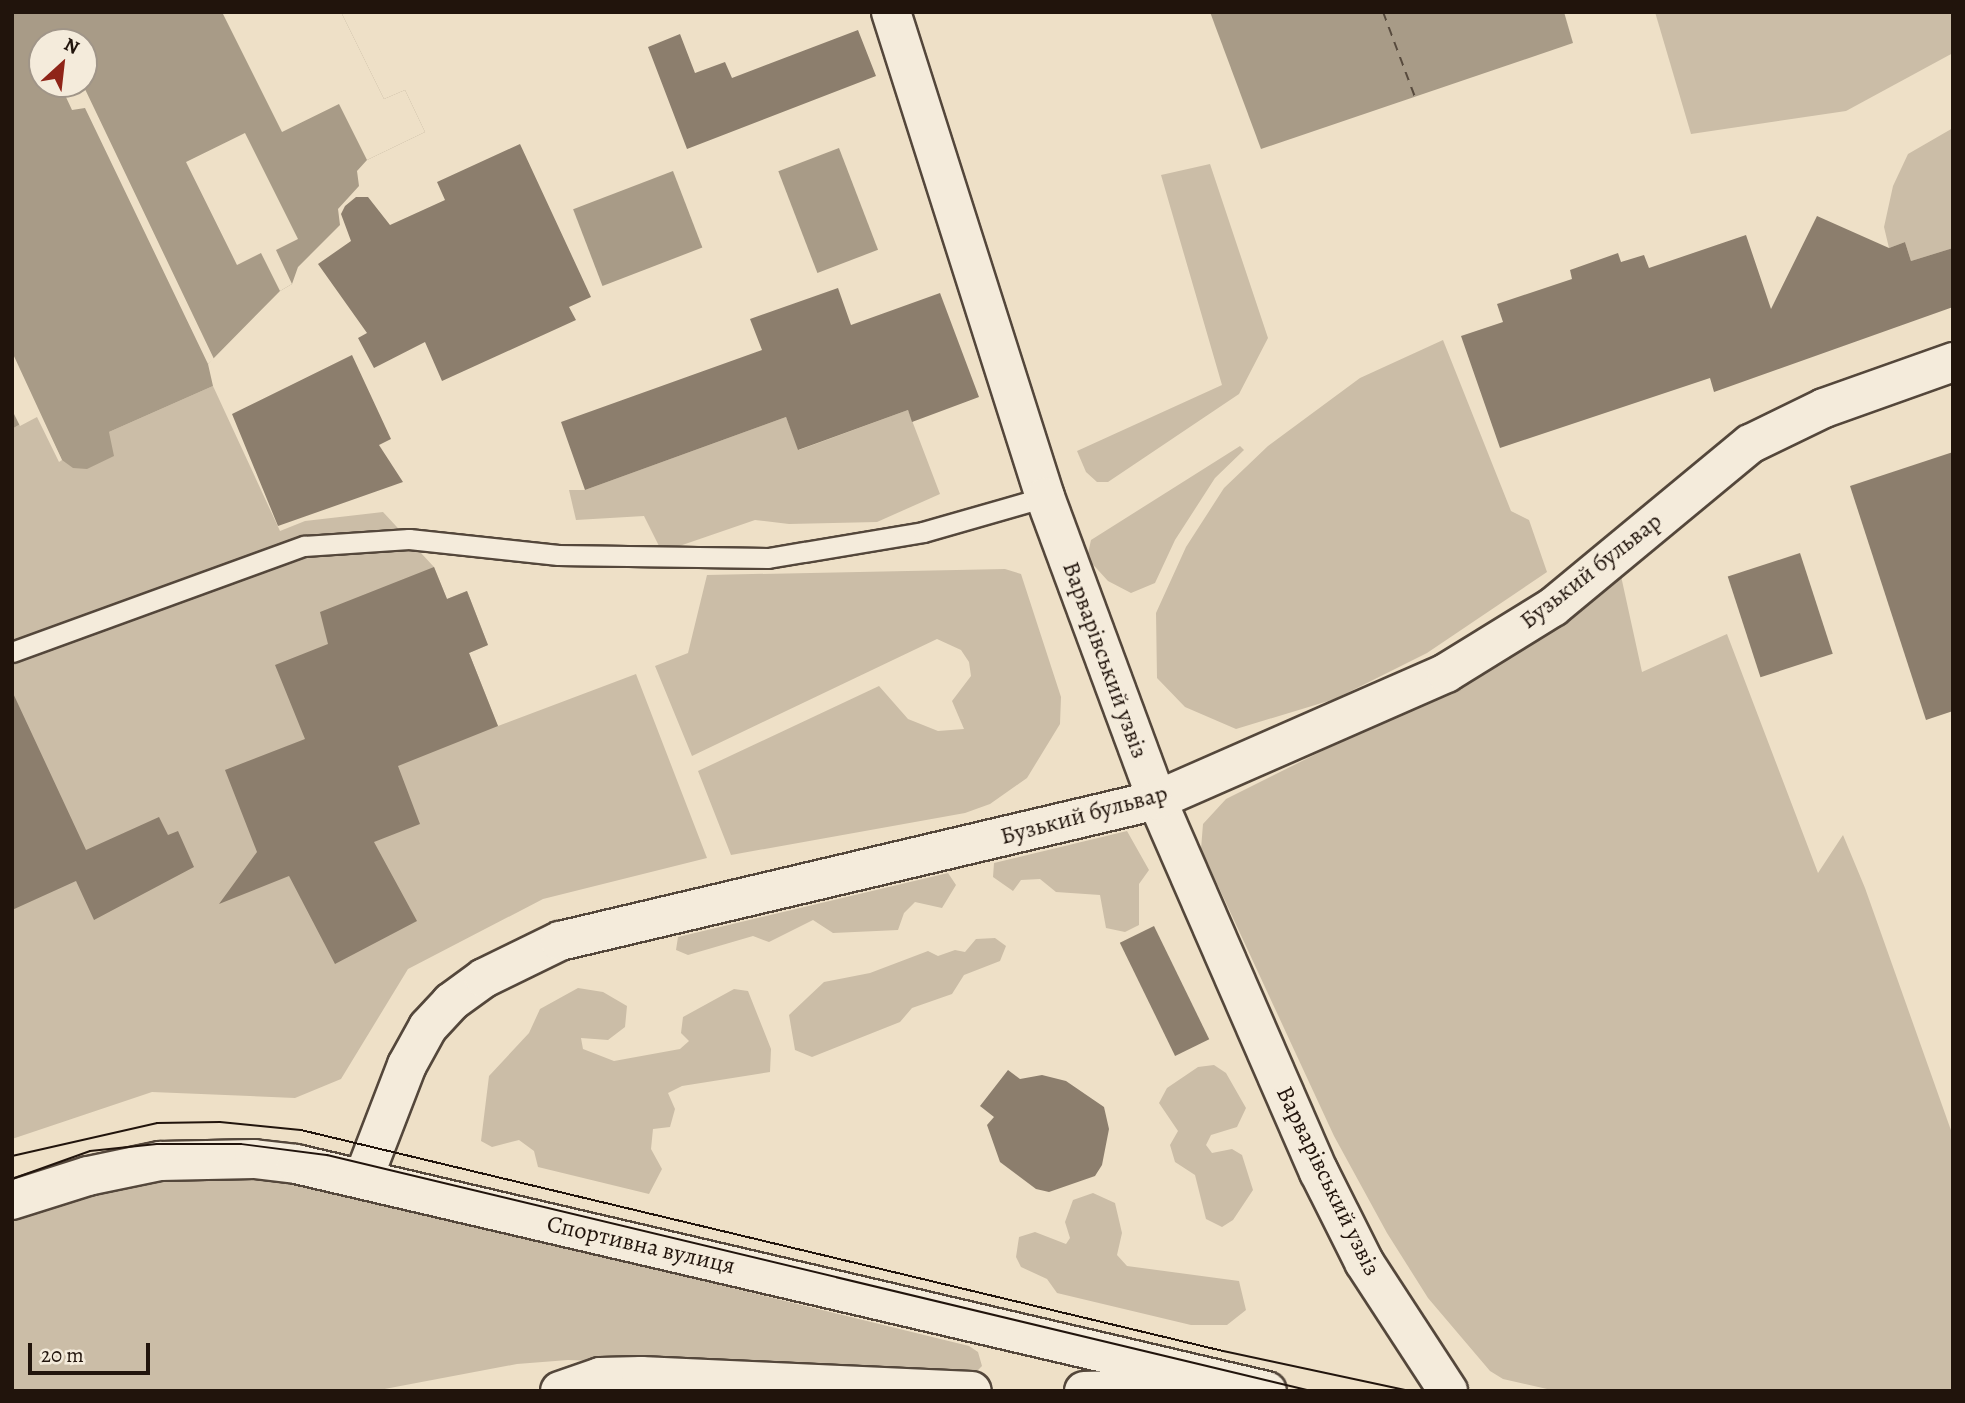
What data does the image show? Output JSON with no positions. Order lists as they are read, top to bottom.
{
  "streets": {
    "street": ["Бузький бульвар", "Варварівський узвіз", "Спортивна вулиця"]
  },
  "crossings": [
    ["Бузький бульвар", "Варварівський узвіз"],
    ["Бузький бульвар", "Спортивна вулиця"]
  ],
  "scale_bar": "20 m",
  "north": "top right"
}
